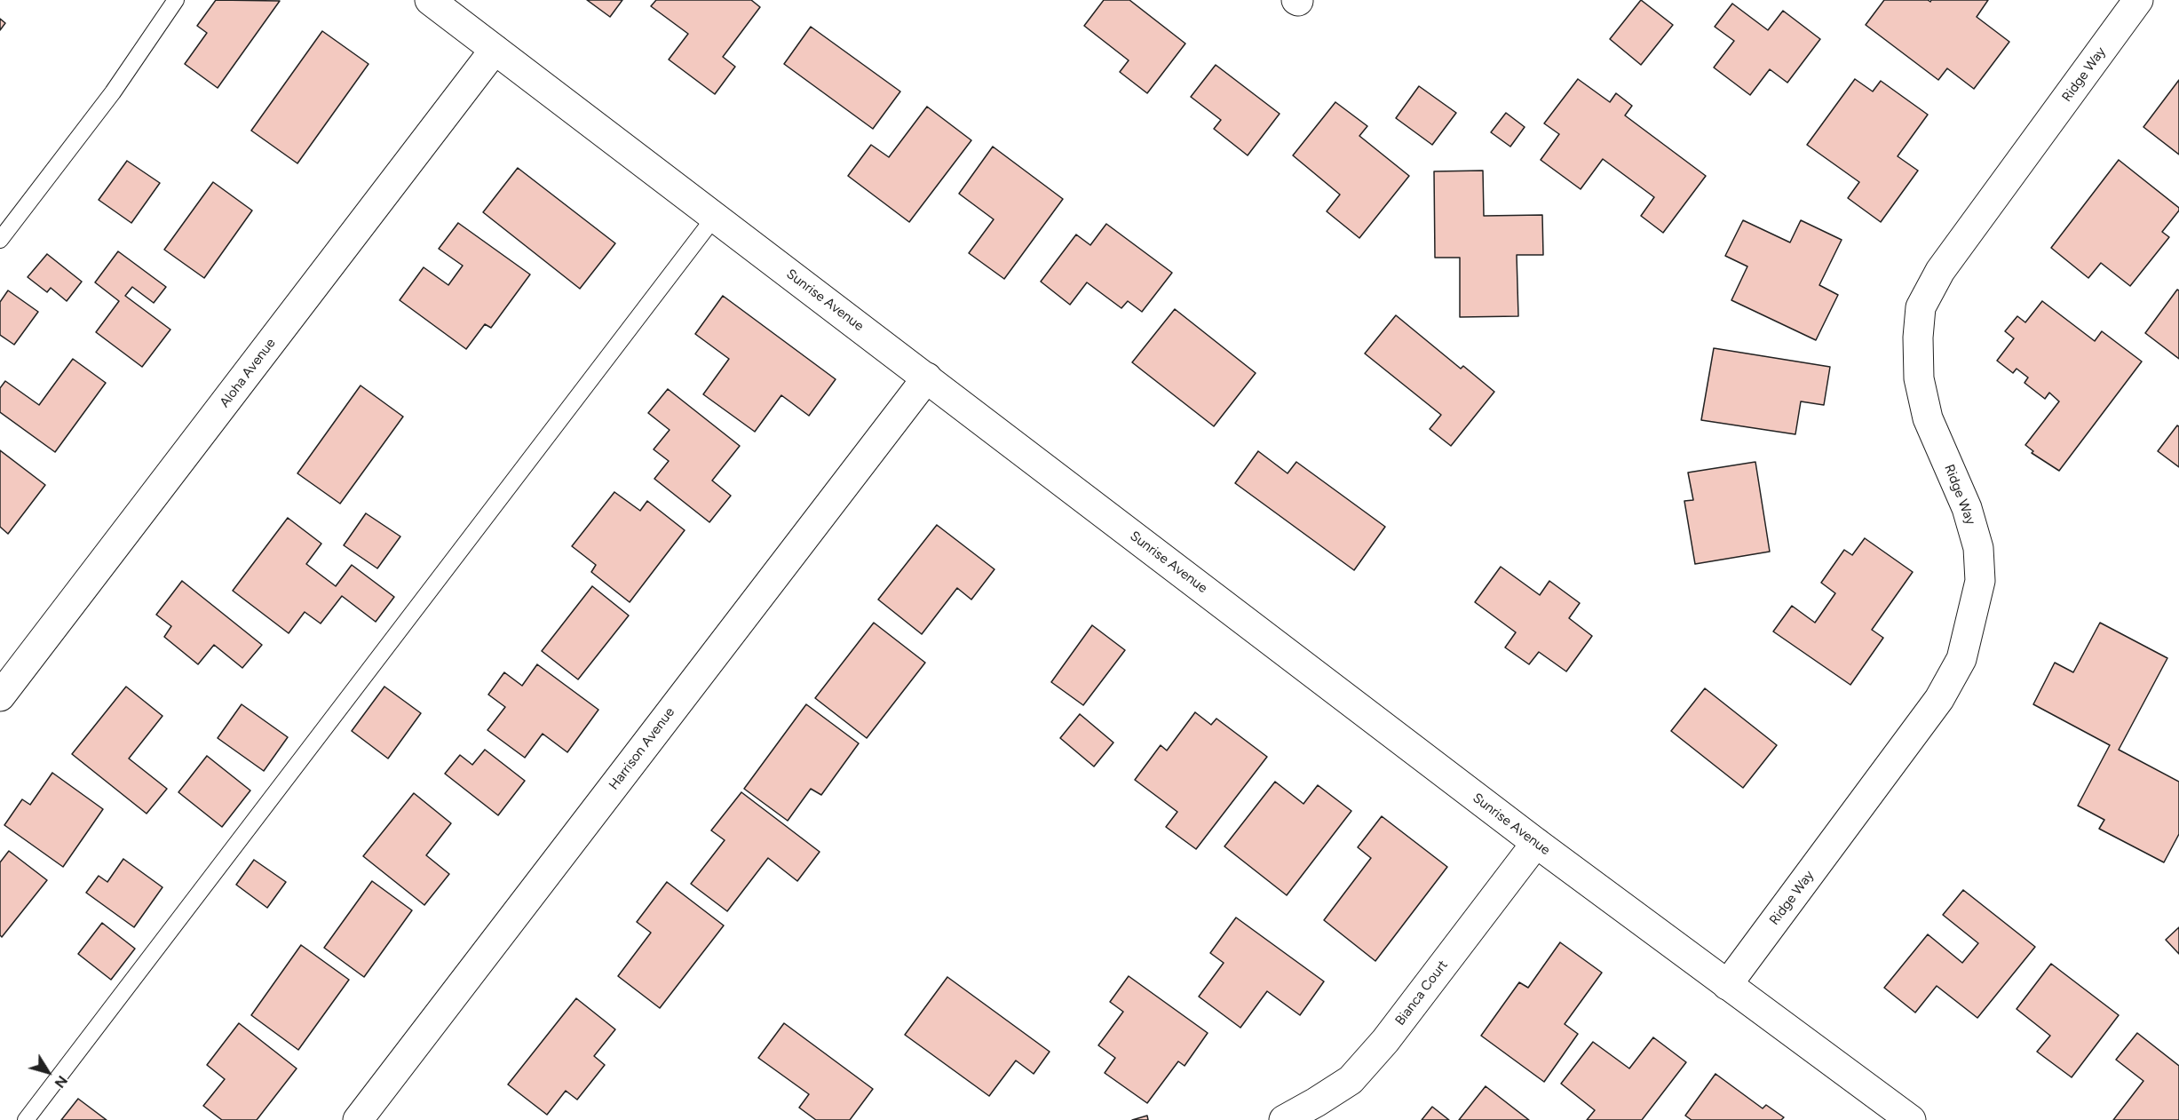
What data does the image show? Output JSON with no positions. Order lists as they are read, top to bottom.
{
  "streets": {
    "street": [
      "Ridge Way",
      "Sunrise Avenue",
      "Aloha Avenue",
      "Harrison Avenue",
      "Bianca Court"
    ]
  },
  "crossings": [
    ["Ridge Way", "Sunrise Avenue"],
    ["Sunrise Avenue", "Aloha Avenue"],
    ["Sunrise Avenue", "Harrison Avenue"],
    ["Sunrise Avenue", "Bianca Court"]
  ],
  "north": "bottom right"
}
